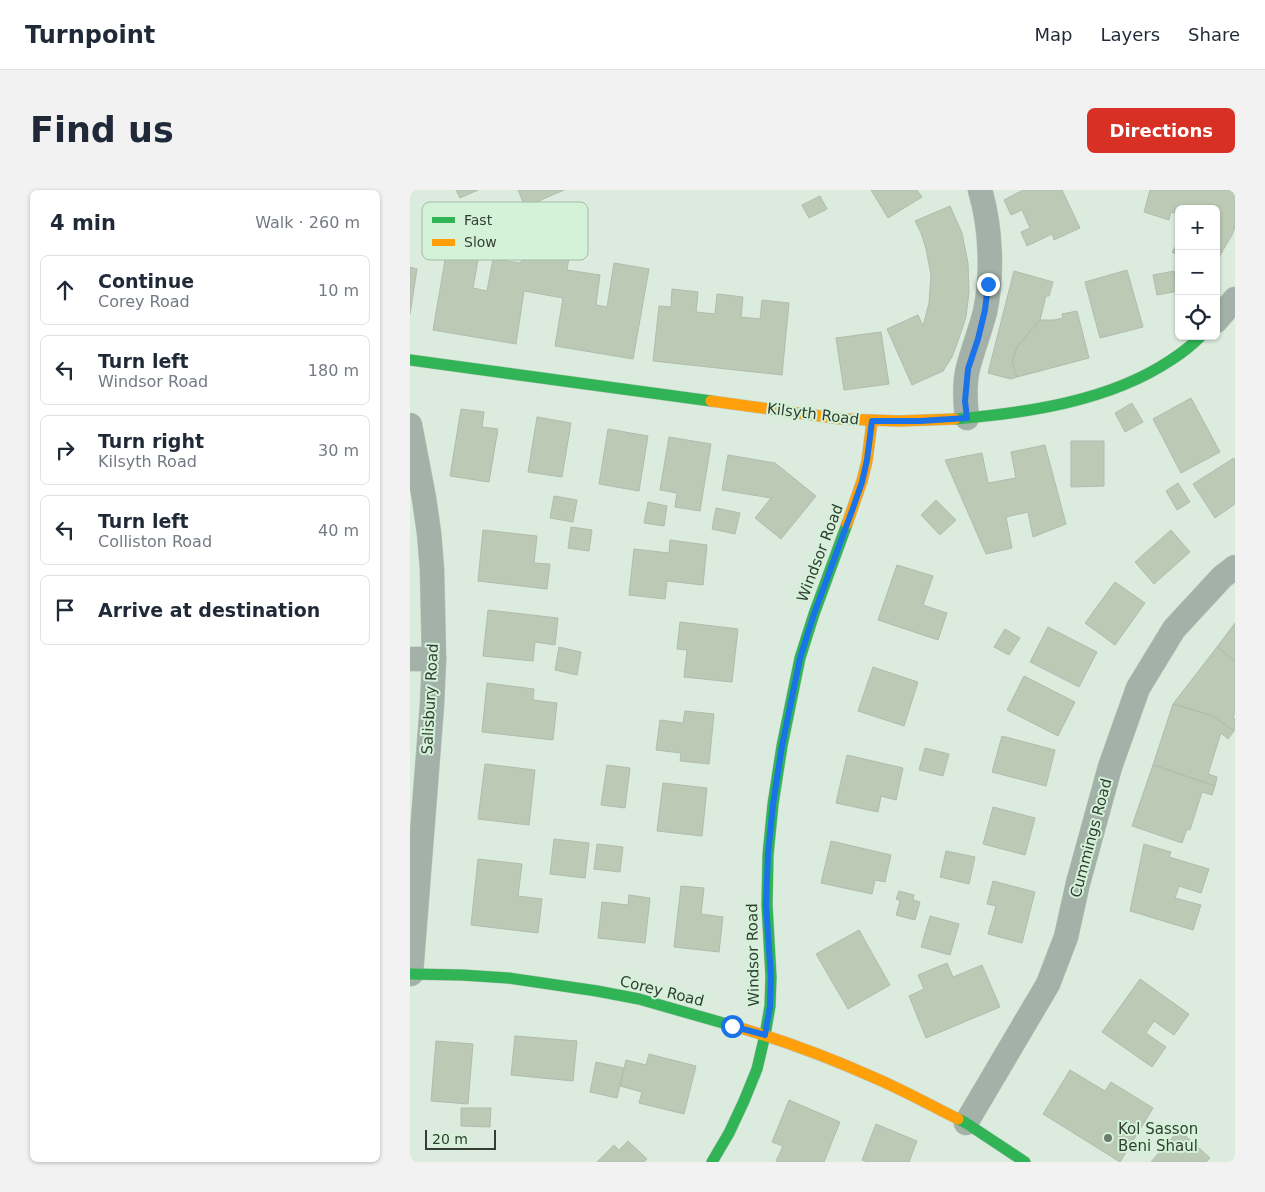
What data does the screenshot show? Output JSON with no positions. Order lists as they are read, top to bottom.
{
  "streets": {
    "street": [
      "Kilsyth Road",
      "Windsor Road",
      "Salisbury Road",
      "Cummings Road",
      "Corey Road"
    ]
  },
  "crossings": [
    ["Kilsyth Road", "Windsor Road"],
    ["Windsor Road", "Corey Road"],
    ["Salisbury Road", "Corey Road"],
    ["Cummings Road", "Corey Road"]
  ],
  "places": ["Kol Sasson Beni Shaul"],
  "legend": ["Fast", "Slow"],
  "scale_bar": "20 m",
  "page": {
    "header": "Turnpoint",
    "nav": ["Map", "Layers", "Share"],
    "buttons": "Directions",
    "title": "Find us",
    "heading": ["4 min", "Walk · 260 m"],
    "map_buttons": ["+", "−"],
    "list": [
      ["Continue", "Corey Road", "10 m"],
      ["Turn left", "Windsor Road", "180 m"],
      ["Turn right", "Kilsyth Road", "30 m"],
      ["Turn left", "Colliston Road", "40 m"],
      "Arrive at destination"
    ],
    "scale": "20 m"
  }
}
